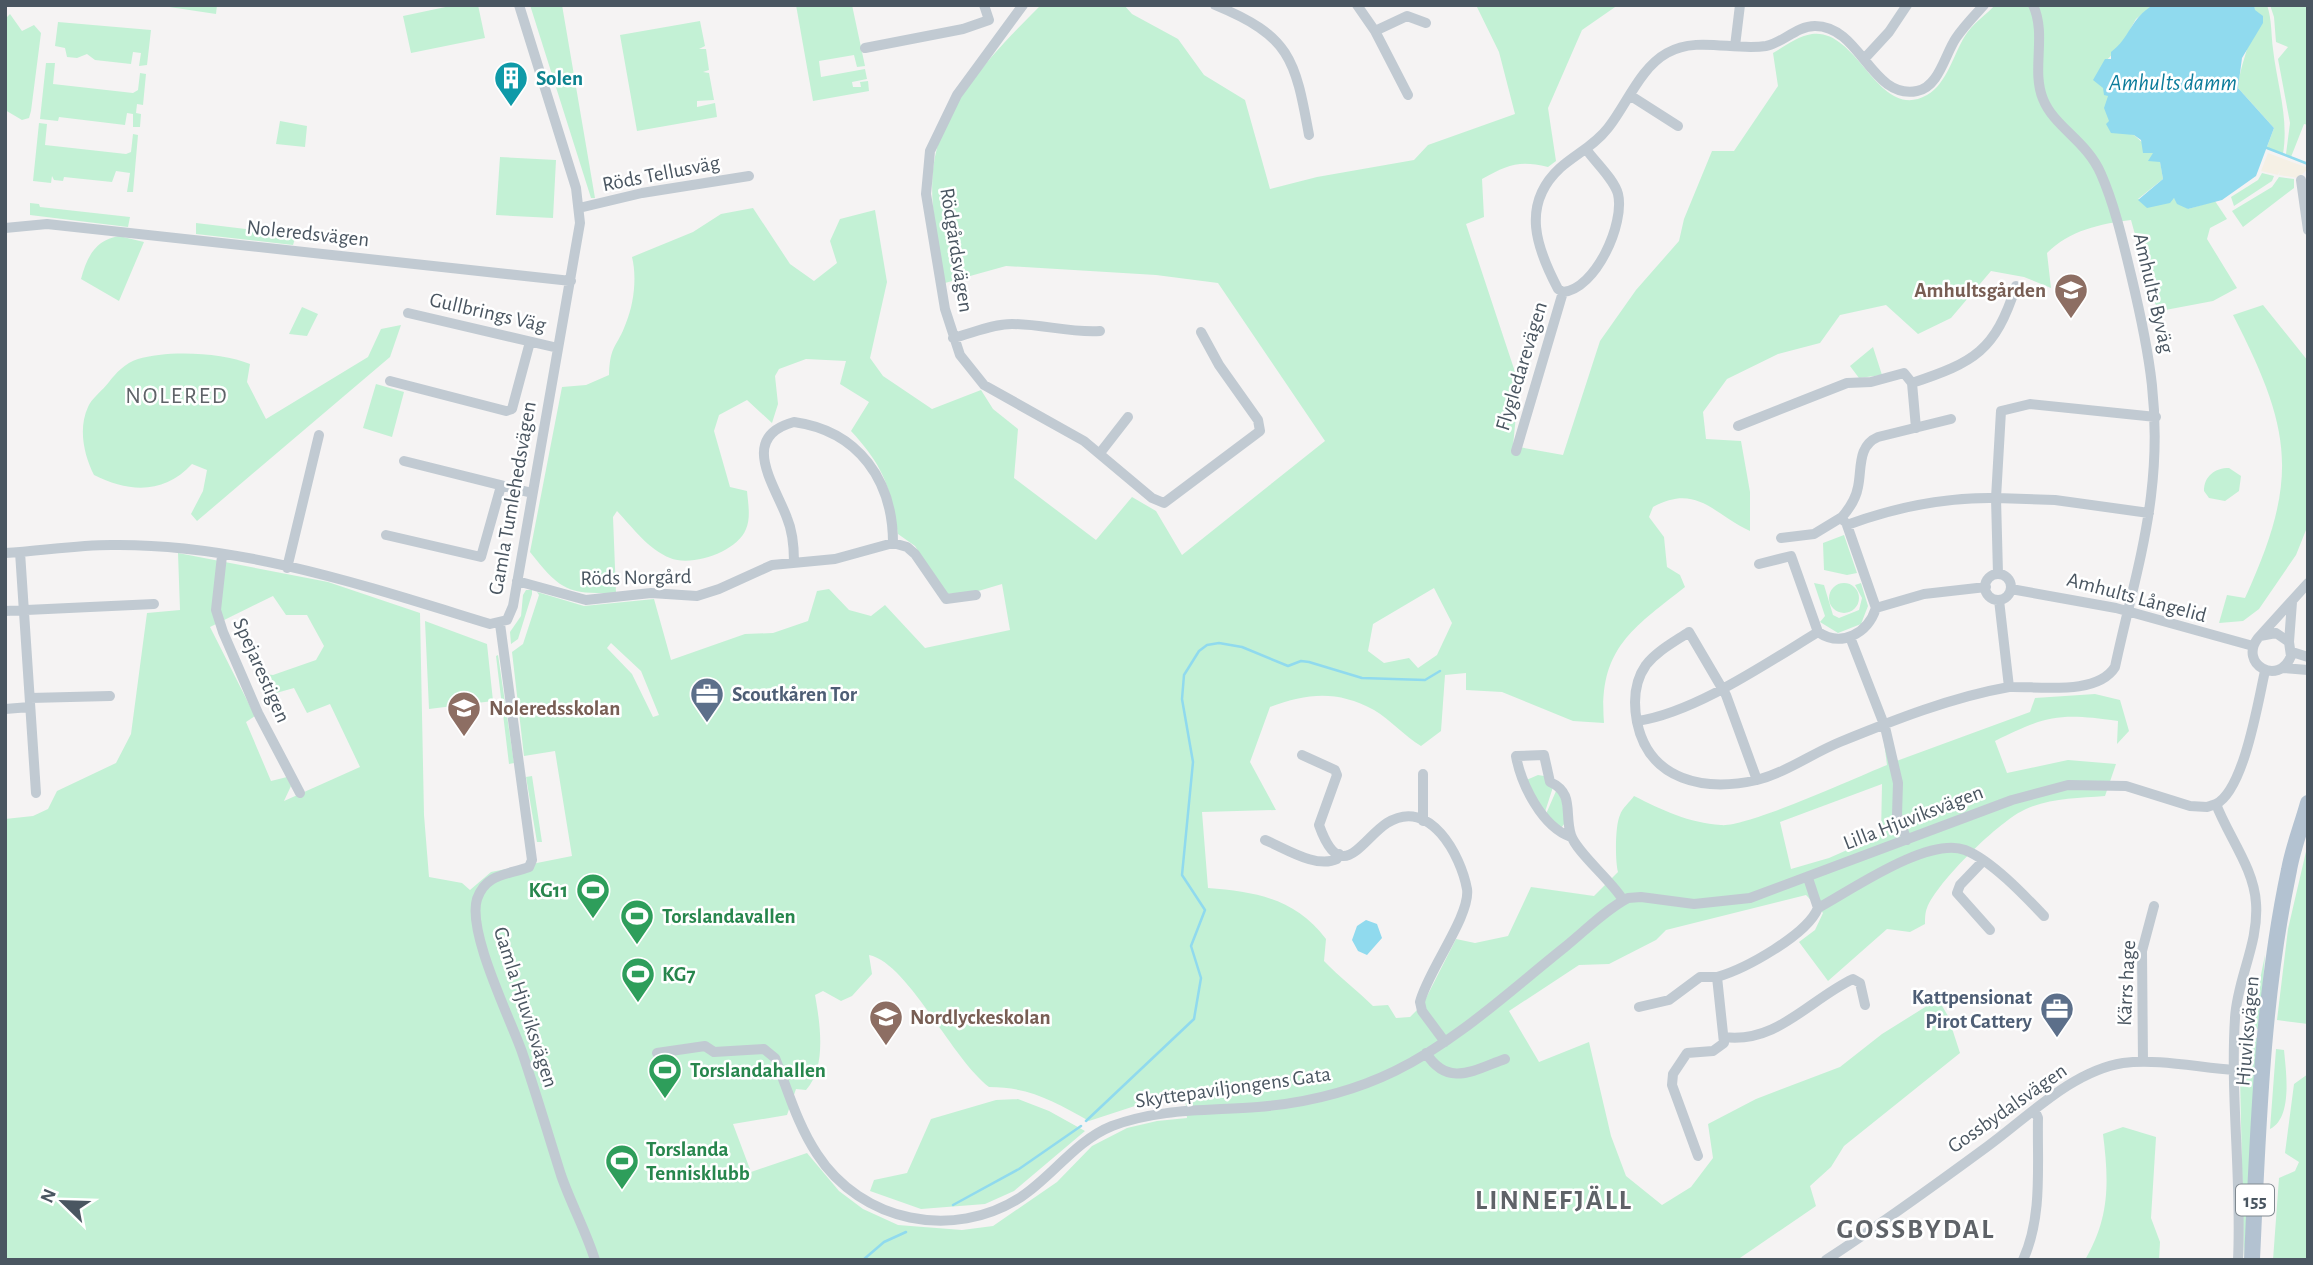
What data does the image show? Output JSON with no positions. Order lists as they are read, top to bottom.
{
  "streets": {
    "main road": ["Hjuviksvägen", "155"],
    "street": [
      "Röds Tellusväg",
      "Noleredsvägen",
      "Rödgårdsvägen",
      "Amhults Byväg",
      "Gullbrings Väg",
      "Flygledarevägen",
      "Gamla Tumlehedsvägen",
      "Röds Norgård",
      "Amhults Långelid",
      "Spejarestigen",
      "Lilla Hjuviksvägen",
      "Kärrs hage",
      "Gamla Hjuviksvägen",
      "Skyttepaviljongens Gata",
      "Gossbydalsvägen"
    ]
  },
  "crossings": [
    ["Röds Tellusväg", "Gamla Tumlehedsvägen"],
    ["Noleredsvägen", "Gamla Tumlehedsvägen"],
    ["Amhults Byväg", "Amhults Långelid"],
    ["Gullbrings Väg", "Gamla Tumlehedsvägen"],
    ["Gamla Tumlehedsvägen", "Röds Norgård"],
    ["Gamla Tumlehedsvägen", "Spejarestigen"],
    ["Gamla Tumlehedsvägen", "Gamla Hjuviksvägen"],
    ["Lilla Hjuviksvägen", "Skyttepaviljongens Gata"],
    ["Kärrs hage", "Gossbydalsvägen"]
  ],
  "districts": ["NOLERED", "LINNEFJÄLL", "GOSSBYDAL"],
  "water": ["Amhults damm"],
  "places": {
    "building": ["Solen"],
    "school or university": ["Amhultsgården", "Noleredsskolan", "Nordlyckeskolan"],
    "office": ["Scoutkåren Tor", "Kattpensionat Pirot Cattery"],
    "sports": [
      "KG11",
      "Torslandavallen",
      "KG7",
      "Torslandahallen",
      "Torslanda Tennisklubb"
    ]
  },
  "north": "top left"
}
